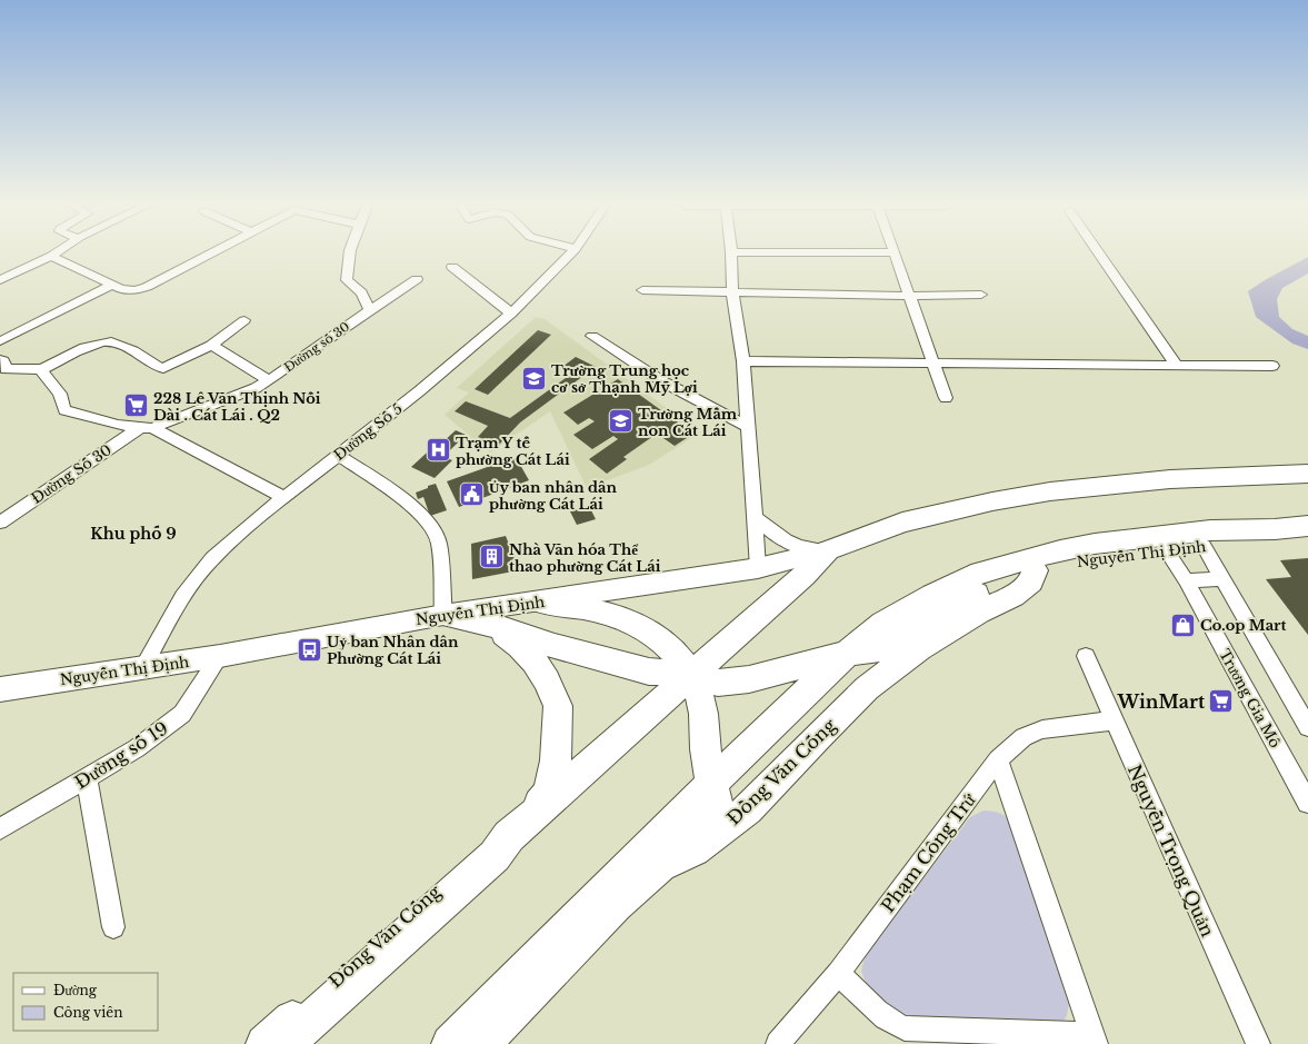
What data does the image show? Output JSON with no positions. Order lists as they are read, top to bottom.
{
  "streets": {
    "main road": ["Nguyễn Thị Định", "Đồng Văn Cống"],
    "street": [
      "Đường số 30",
      "Đường Số 5",
      "Đường Số 30",
      "Trương Gia Mô",
      "Đường số 19",
      "Nguyễn Trọng Quản",
      "Phạm Công Trứ"
    ]
  },
  "crossings": [
    ["Đường số 30", "Đường Số 30"],
    ["Đường Số 5", "Nguyễn Thị Định"],
    ["Nguyễn Thị Định", "Trương Gia Mô"],
    ["Nguyễn Thị Định", "Đường số 19"],
    ["Nguyễn Thị Định", "Đồng Văn Cống"],
    ["Nguyễn Trọng Quản", "Phạm Công Trứ"]
  ],
  "districts": ["Khu phố 9"],
  "places": {
    "school or university": ["Trường Trung học cơ sở Thạnh Mỹ Lợi", "Trường Mầm non Cát Lái"],
    "supermarket": ["228 Lê Văn Thịnh Nối Dài . Cát Lái . Q2", "WinMart"],
    "hospital": ["Trạm Y tế phường Cát Lái"],
    "public building": ["Ủy ban nhân dân phường Cát Lái"],
    "building": ["Nhà Văn hóa Thể thao phường Cát Lái"],
    "shop": ["Co.op Mart"],
    "bus stop": ["Uỷ ban Nhân dân Phường Cát Lái"]
  },
  "legend": ["Đường", "Công viên"]
}
